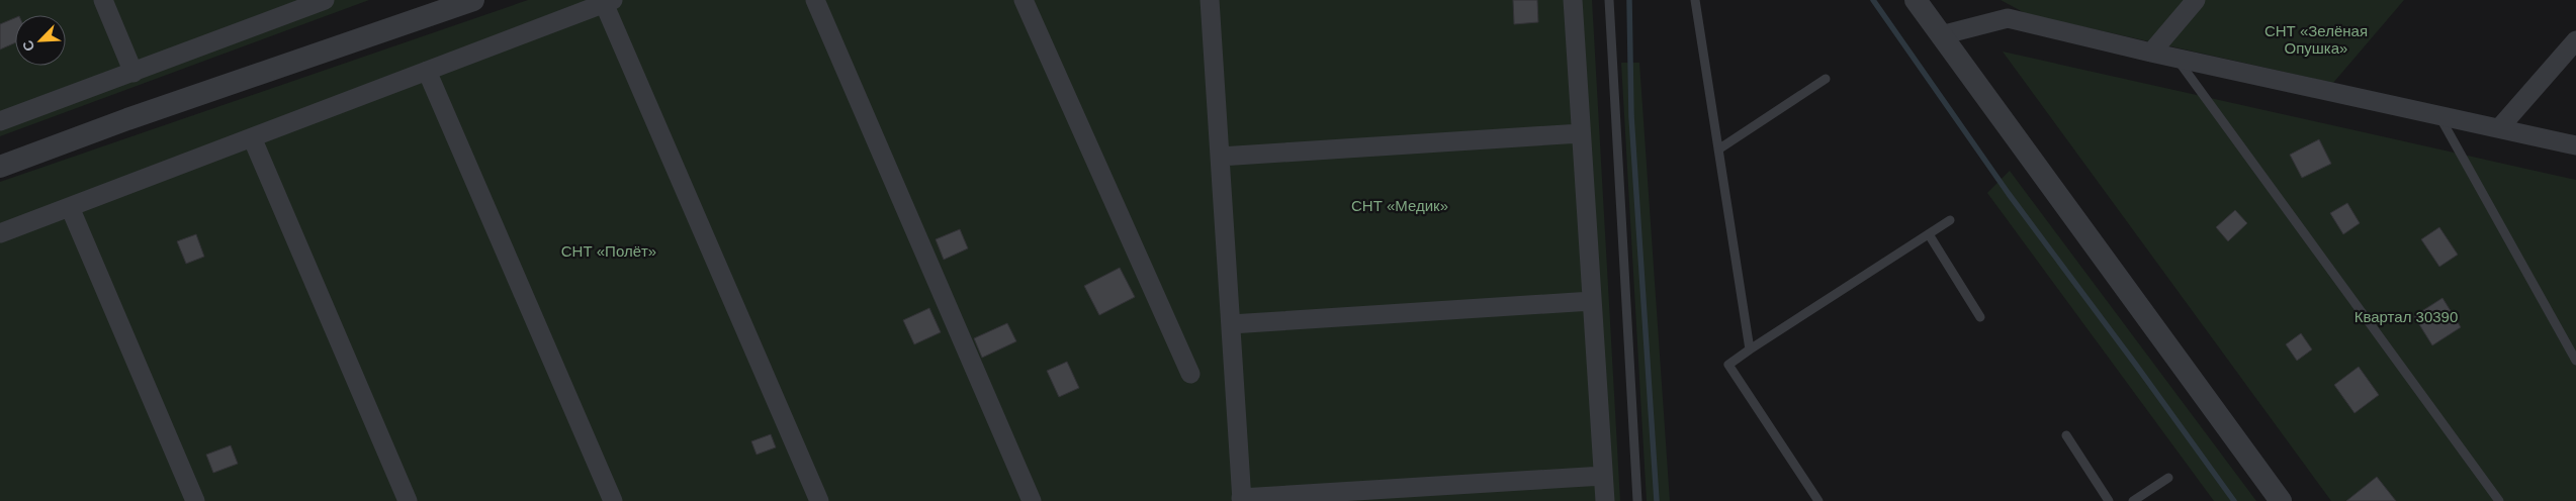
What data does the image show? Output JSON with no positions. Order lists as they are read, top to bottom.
{
  "parks": [
    "СНТ «Зелёная Опушка»",
    "СНТ «Медик»",
    "СНТ «Полёт»",
    "Квартал 30390"
  ],
  "north": "bottom left"
}
